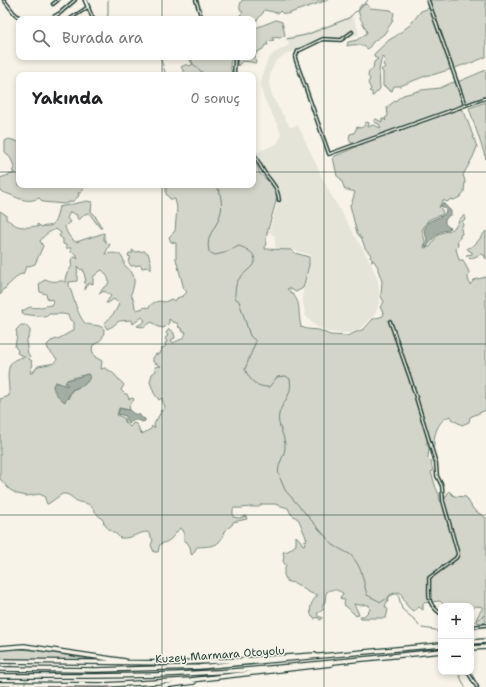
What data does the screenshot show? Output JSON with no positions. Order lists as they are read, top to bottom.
{
  "streets": {
    "highway": ["Kuzey Marmara Otoyolu"]
  },
  "page": {
    "search": "Burada ara",
    "heading": ["Yakında", "0 sonuç"],
    "map_buttons": ["+", "−"]
  }
}
